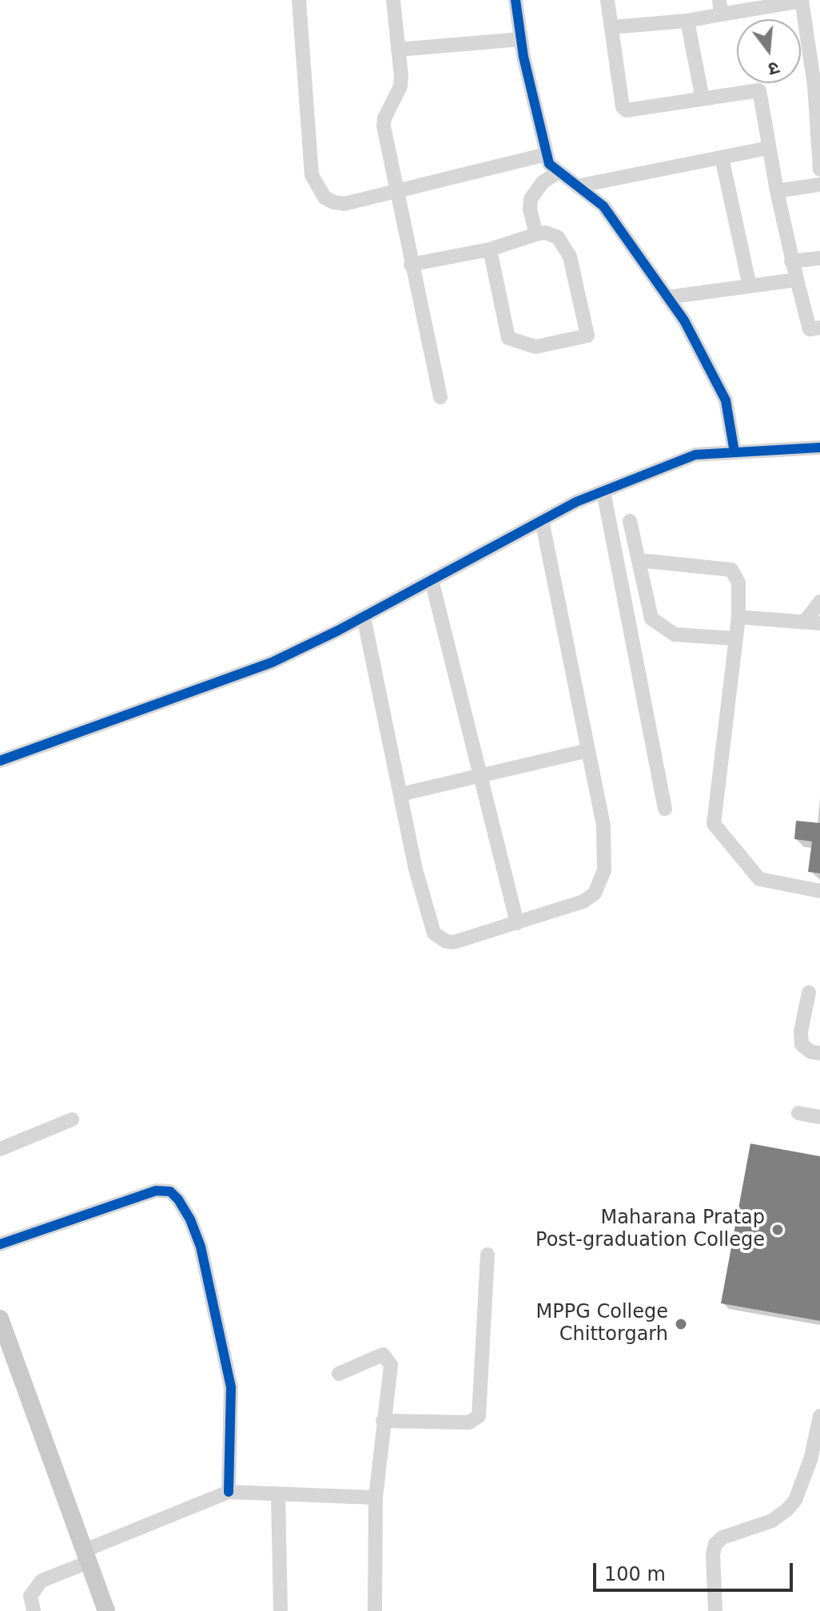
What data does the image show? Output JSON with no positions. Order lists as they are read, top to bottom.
{
  "places": ["Maharana Pratap Post-graduation College", "MPPG College Chittorgarh"],
  "scale_bar": "100 m",
  "north": "bottom"
}
